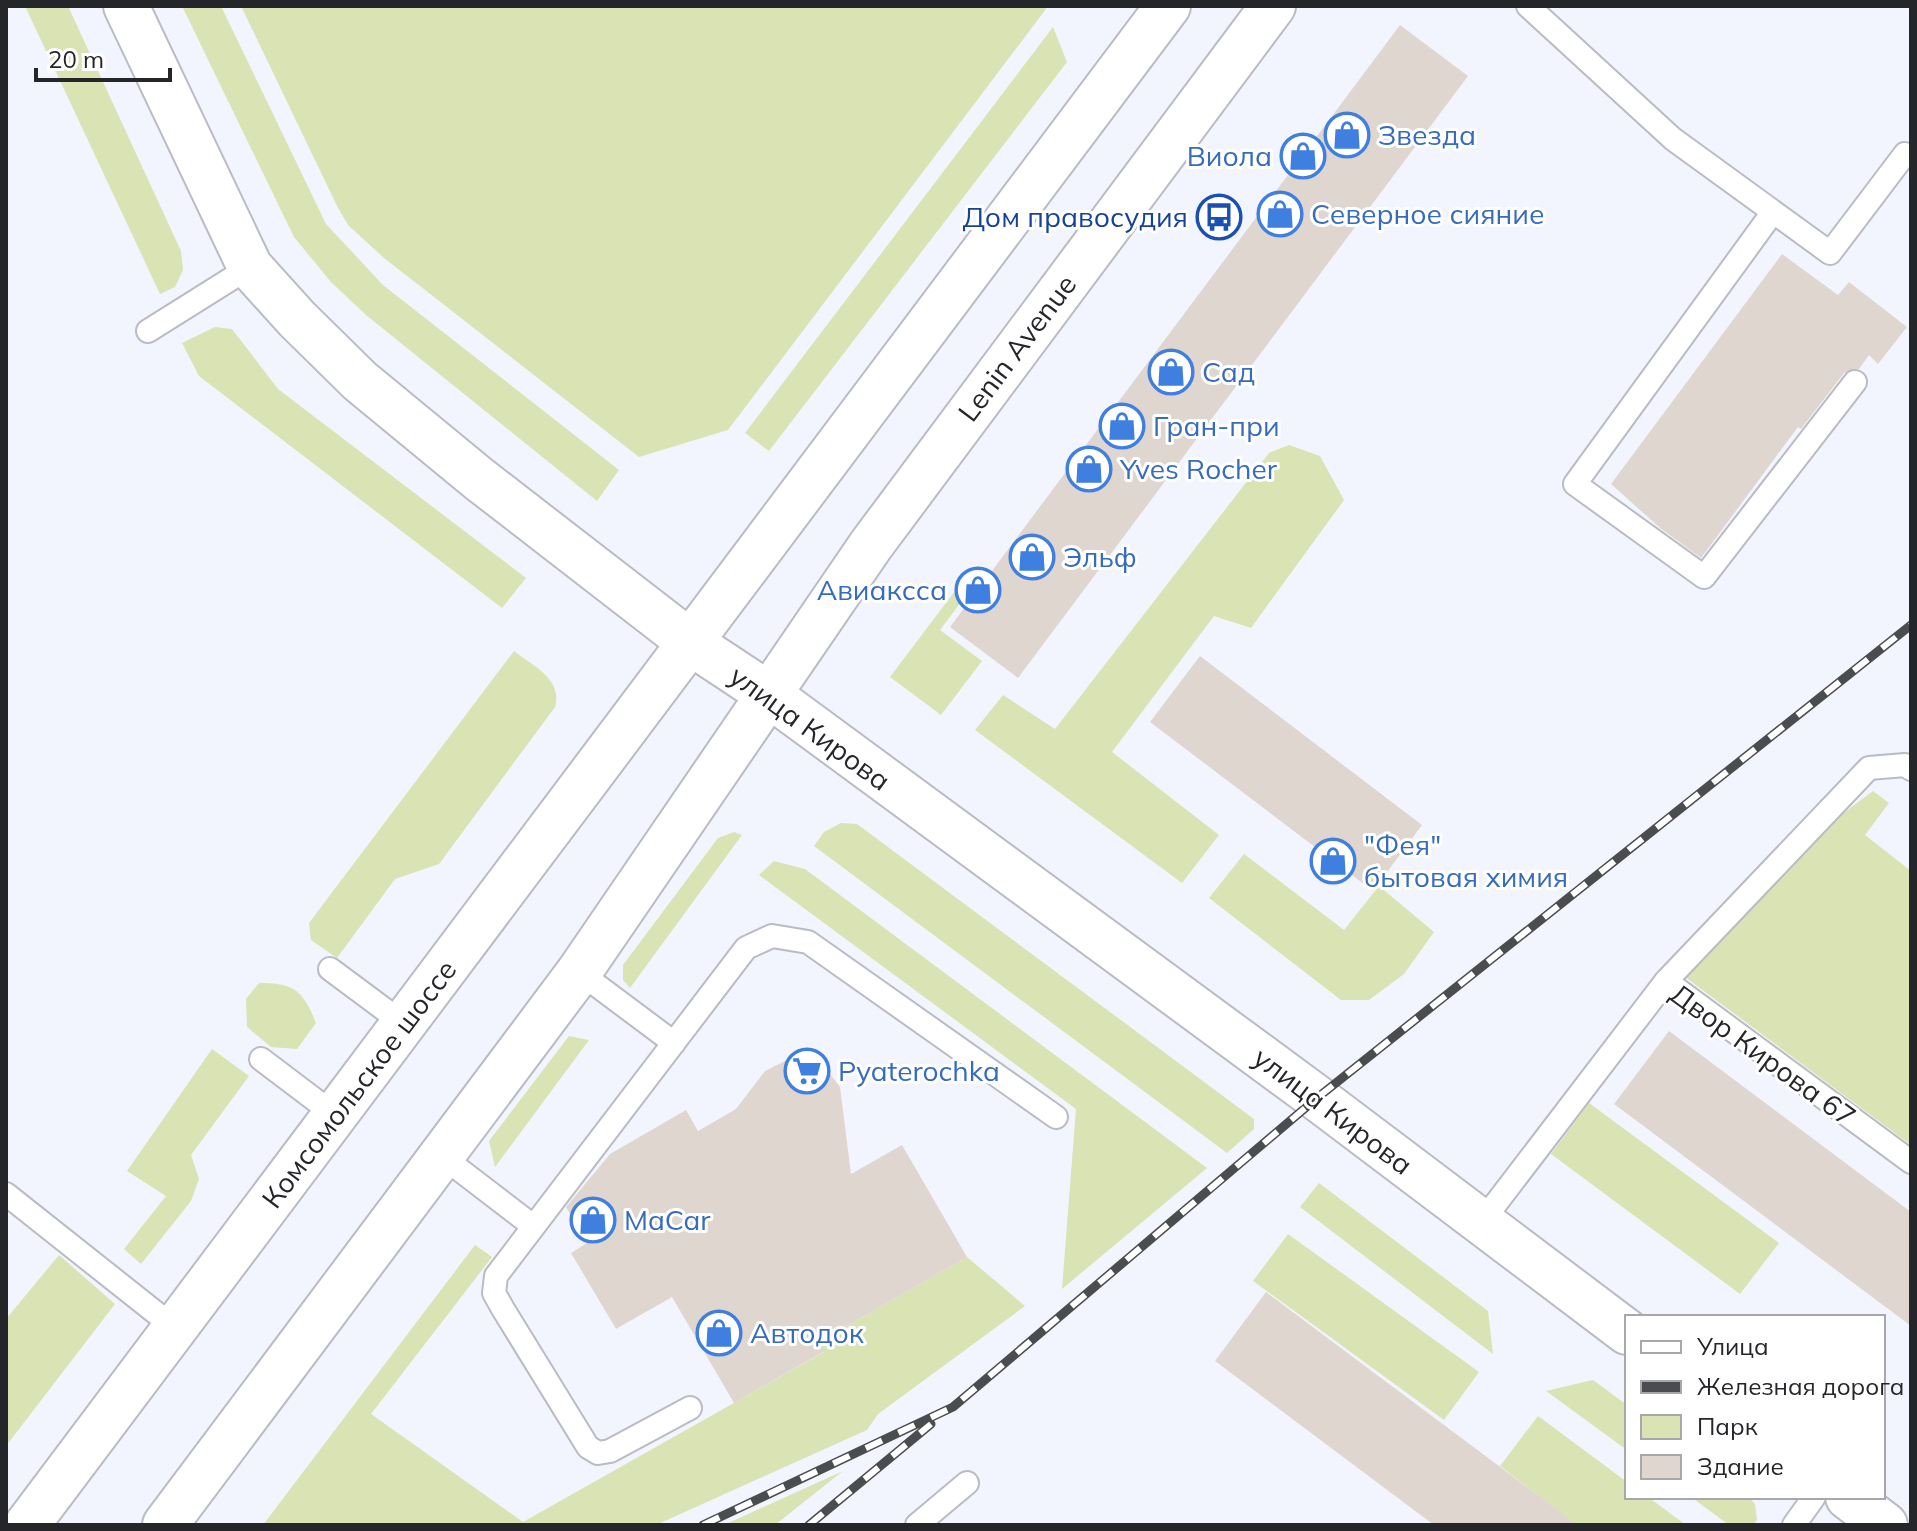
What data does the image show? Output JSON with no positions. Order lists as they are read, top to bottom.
{
  "streets": {
    "main road": ["Lenin Avenue", "улица Кирова", "Комсомольское шоссе"],
    "lane": ["Двор Кирова 67"]
  },
  "crossings": [
    ["Lenin Avenue", "улица Кирова"],
    ["улица Кирова", "Двор Кирова 67"],
    ["улица Кирова", "Комсомольское шоссе"]
  ],
  "places": {
    "shop": [
      "Звезда",
      "Виола",
      "Северное сияние",
      "Сад",
      "Гран-при",
      "Yves Rocher",
      "Эльф",
      "Авиаксса",
      "\"Фея\" бытовая химия",
      "MaCar",
      "Автодок"
    ],
    "bus stop": ["Дом правосудия"],
    "supermarket": ["Pyaterochka"]
  },
  "legend": [
    "Улица",
    "Железная дорога",
    "Парк",
    "Здание"
  ],
  "scale_bar": "20 m"
}
